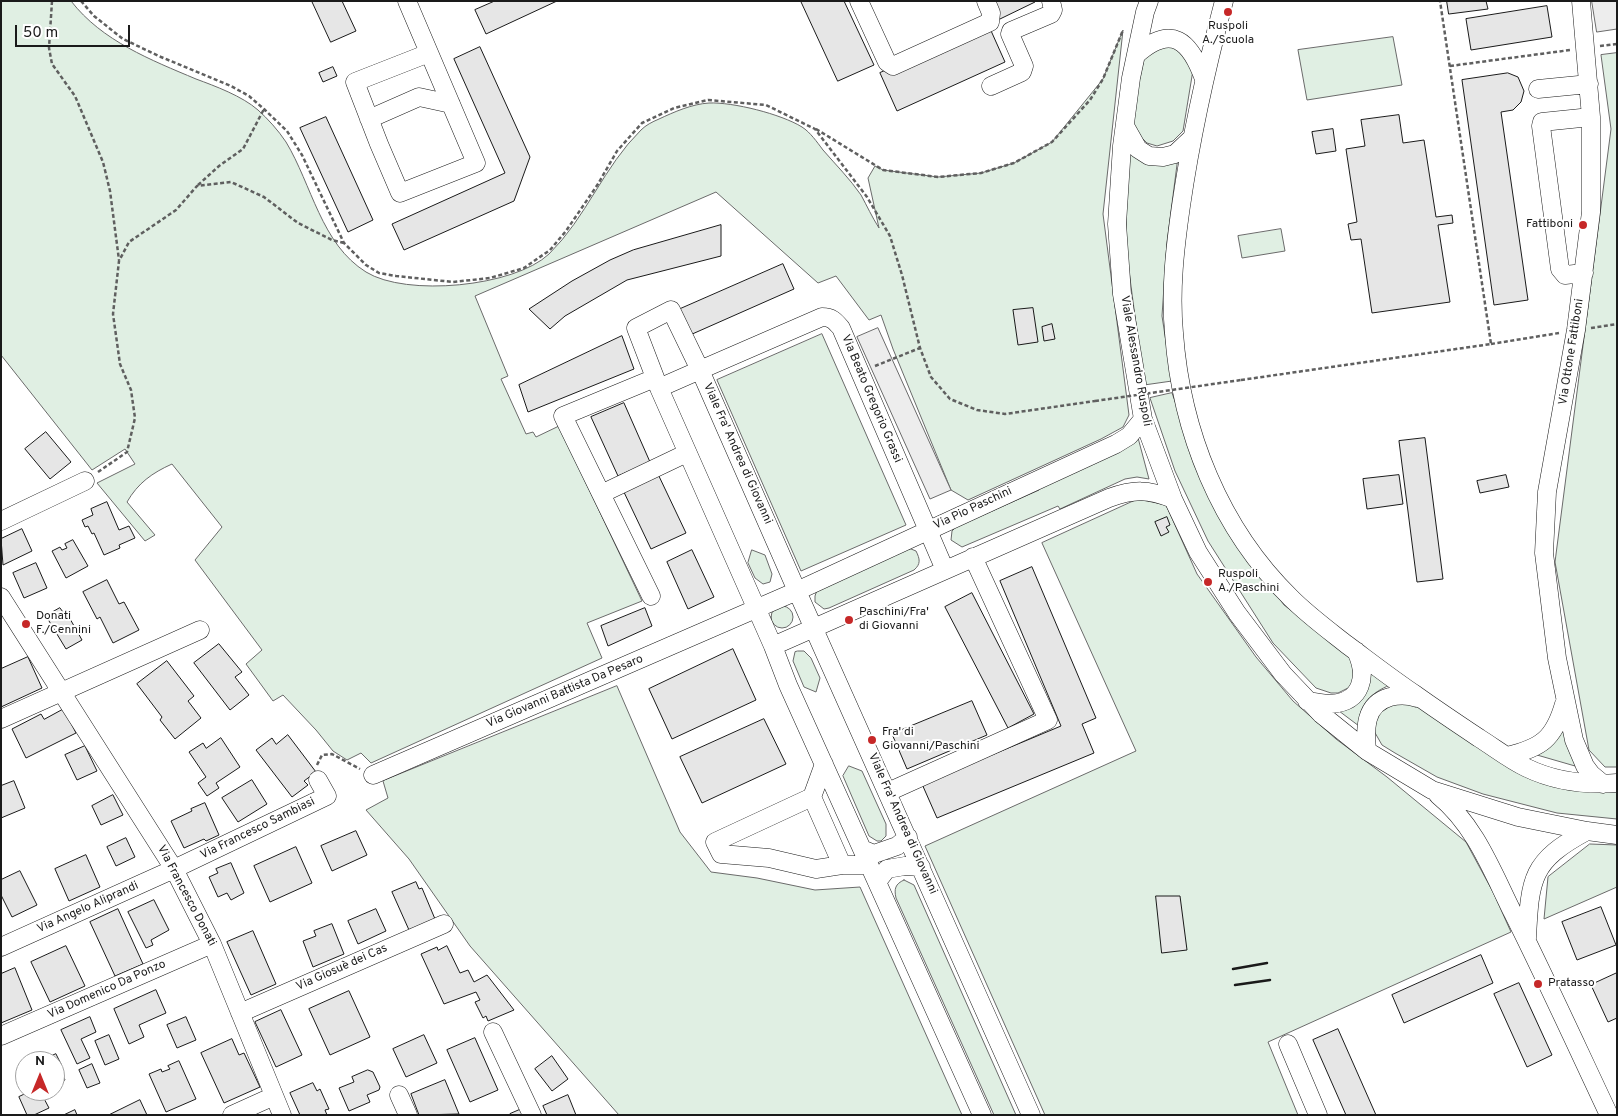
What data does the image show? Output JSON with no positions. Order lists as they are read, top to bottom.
{
  "streets": {
    "street": [
      "Via Ottone Fattiboni",
      "Viale Alessandro Ruspoli",
      "Via Beato Gregorio Grassi",
      "Viale Fra' Andrea di Giovanni",
      "Via Pio Paschini",
      "Via Giovanni Battista Da Pesaro",
      "Via Francesco Sambiasi",
      "Via Francesco Donati",
      "Via Angelo Aliprandi",
      "Via Giosuè dei Cas",
      "Via Domenico Da Ponzo"
    ]
  },
  "crossings": [
    ["Viale Alessandro Ruspoli", "Via Pio Paschini"],
    ["Via Beato Gregorio Grassi", "Viale Fra' Andrea di Giovanni"],
    ["Via Beato Gregorio Grassi", "Via Pio Paschini"],
    ["Viale Fra' Andrea di Giovanni", "Via Pio Paschini"],
    ["Via Pio Paschini", "Via Giovanni Battista Da Pesaro"],
    ["Via Francesco Sambiasi", "Via Francesco Donati"],
    ["Via Francesco Sambiasi", "Via Angelo Aliprandi"],
    ["Via Francesco Donati", "Via Angelo Aliprandi"],
    ["Via Francesco Donati", "Via Giosuè dei Cas"],
    ["Via Francesco Donati", "Via Domenico Da Ponzo"]
  ],
  "places": [
    "Ruspoli A./Scuola",
    "Fattiboni",
    "Ruspoli A./Paschini",
    "Paschini/Fra' di Giovanni",
    "Donati F./Cennini",
    "Fra' di Giovanni/Paschini",
    "Pratasso"
  ],
  "scale_bar": "50 m",
  "north": "top"
}
